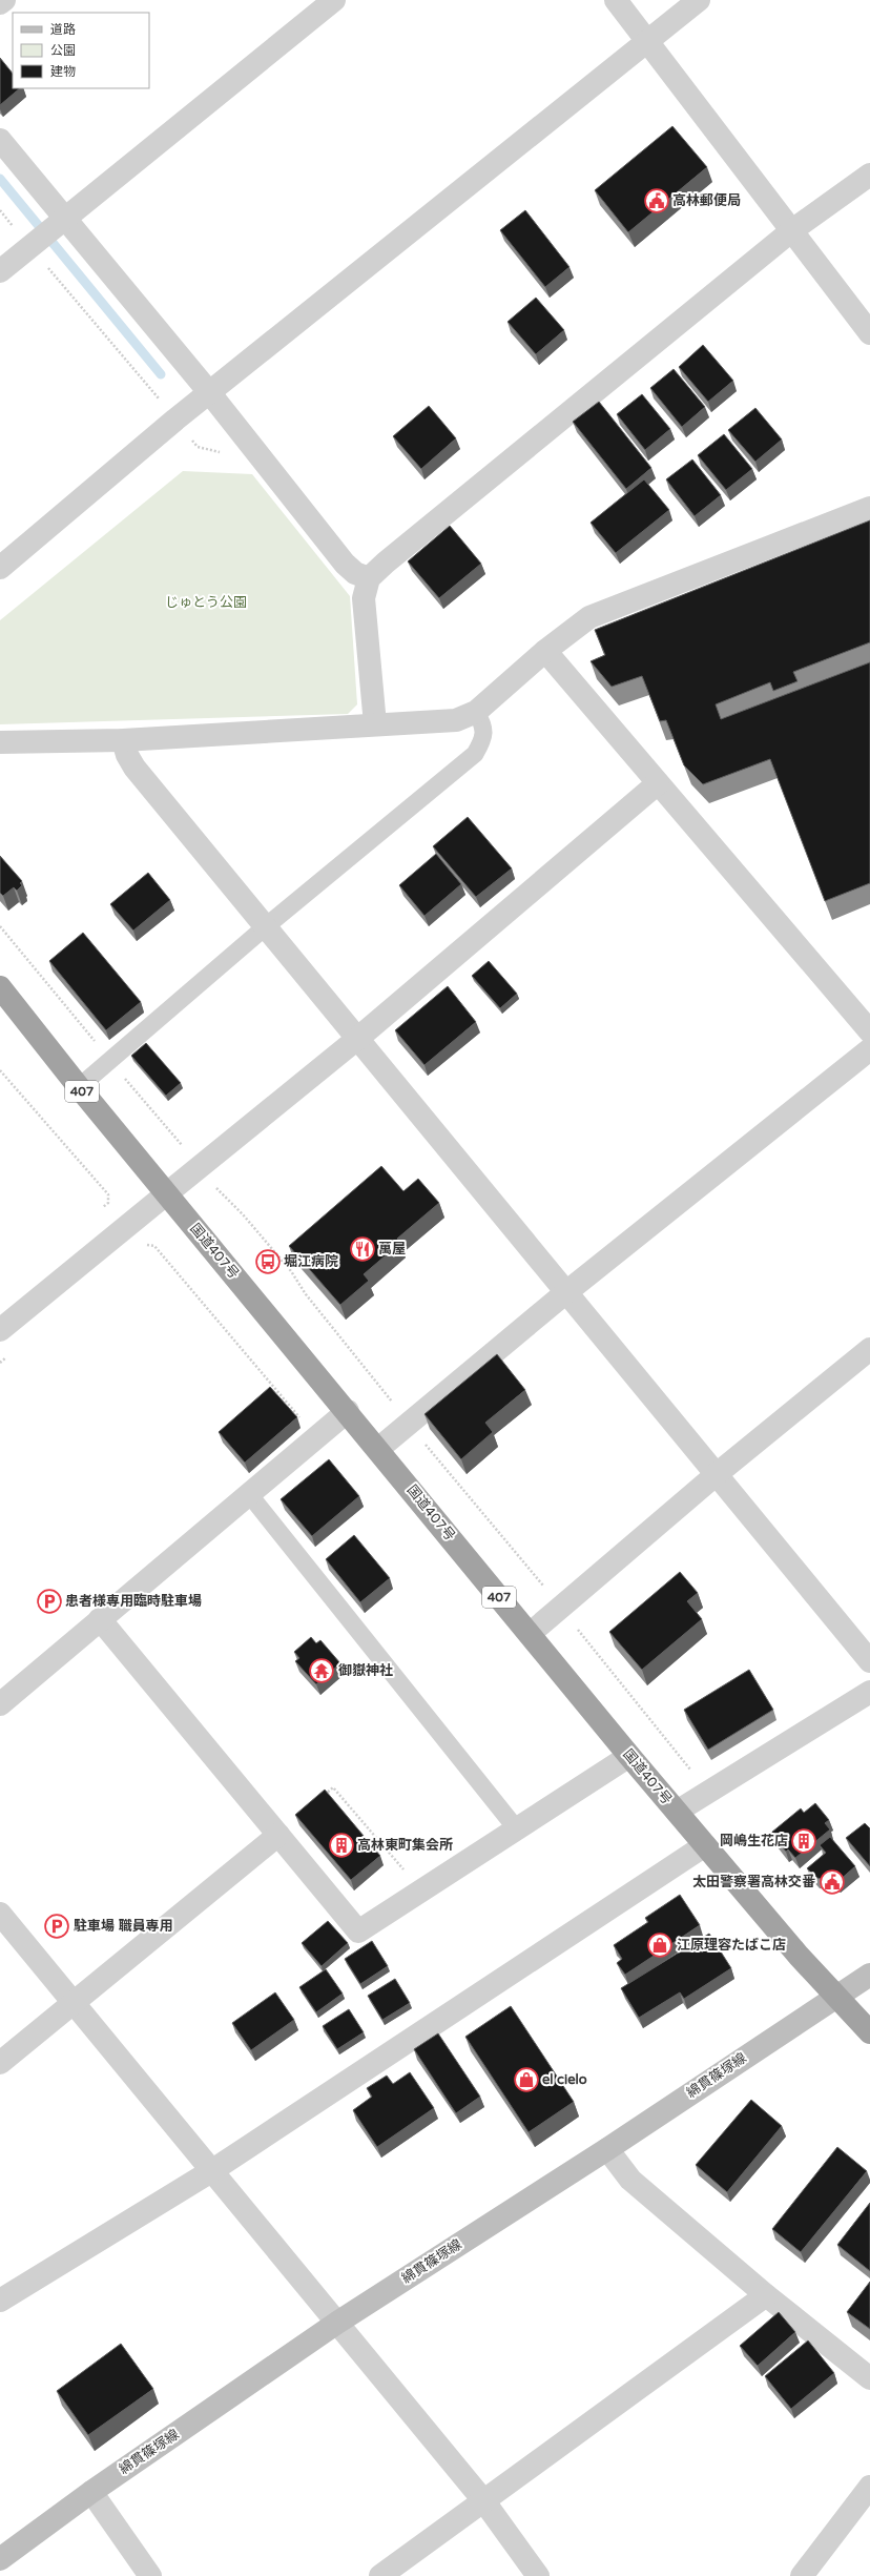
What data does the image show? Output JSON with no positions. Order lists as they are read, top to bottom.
{
  "streets": {
    "highway": ["407", "国道407号"],
    "main road": ["綿貫篠塚線"]
  },
  "crossings": [
    ["国道407号", "綿貫篠塚線"]
  ],
  "parks": ["じゅとう公園"],
  "places": {
    "public building": ["高林郵便局", "太田警察署高林交番"],
    "restaurant": ["萬屋"],
    "bus stop": ["堀江病院"],
    "parking": ["患者様専用臨時駐車場", "駐車場 職員専用"],
    "temple": ["御嶽神社"],
    "building": ["岡嶋生花店", "高林東町集会所"],
    "shop": ["江原理容たばこ店", "el cielo"]
  },
  "legend": ["道路", "公園", "建物"]
}
